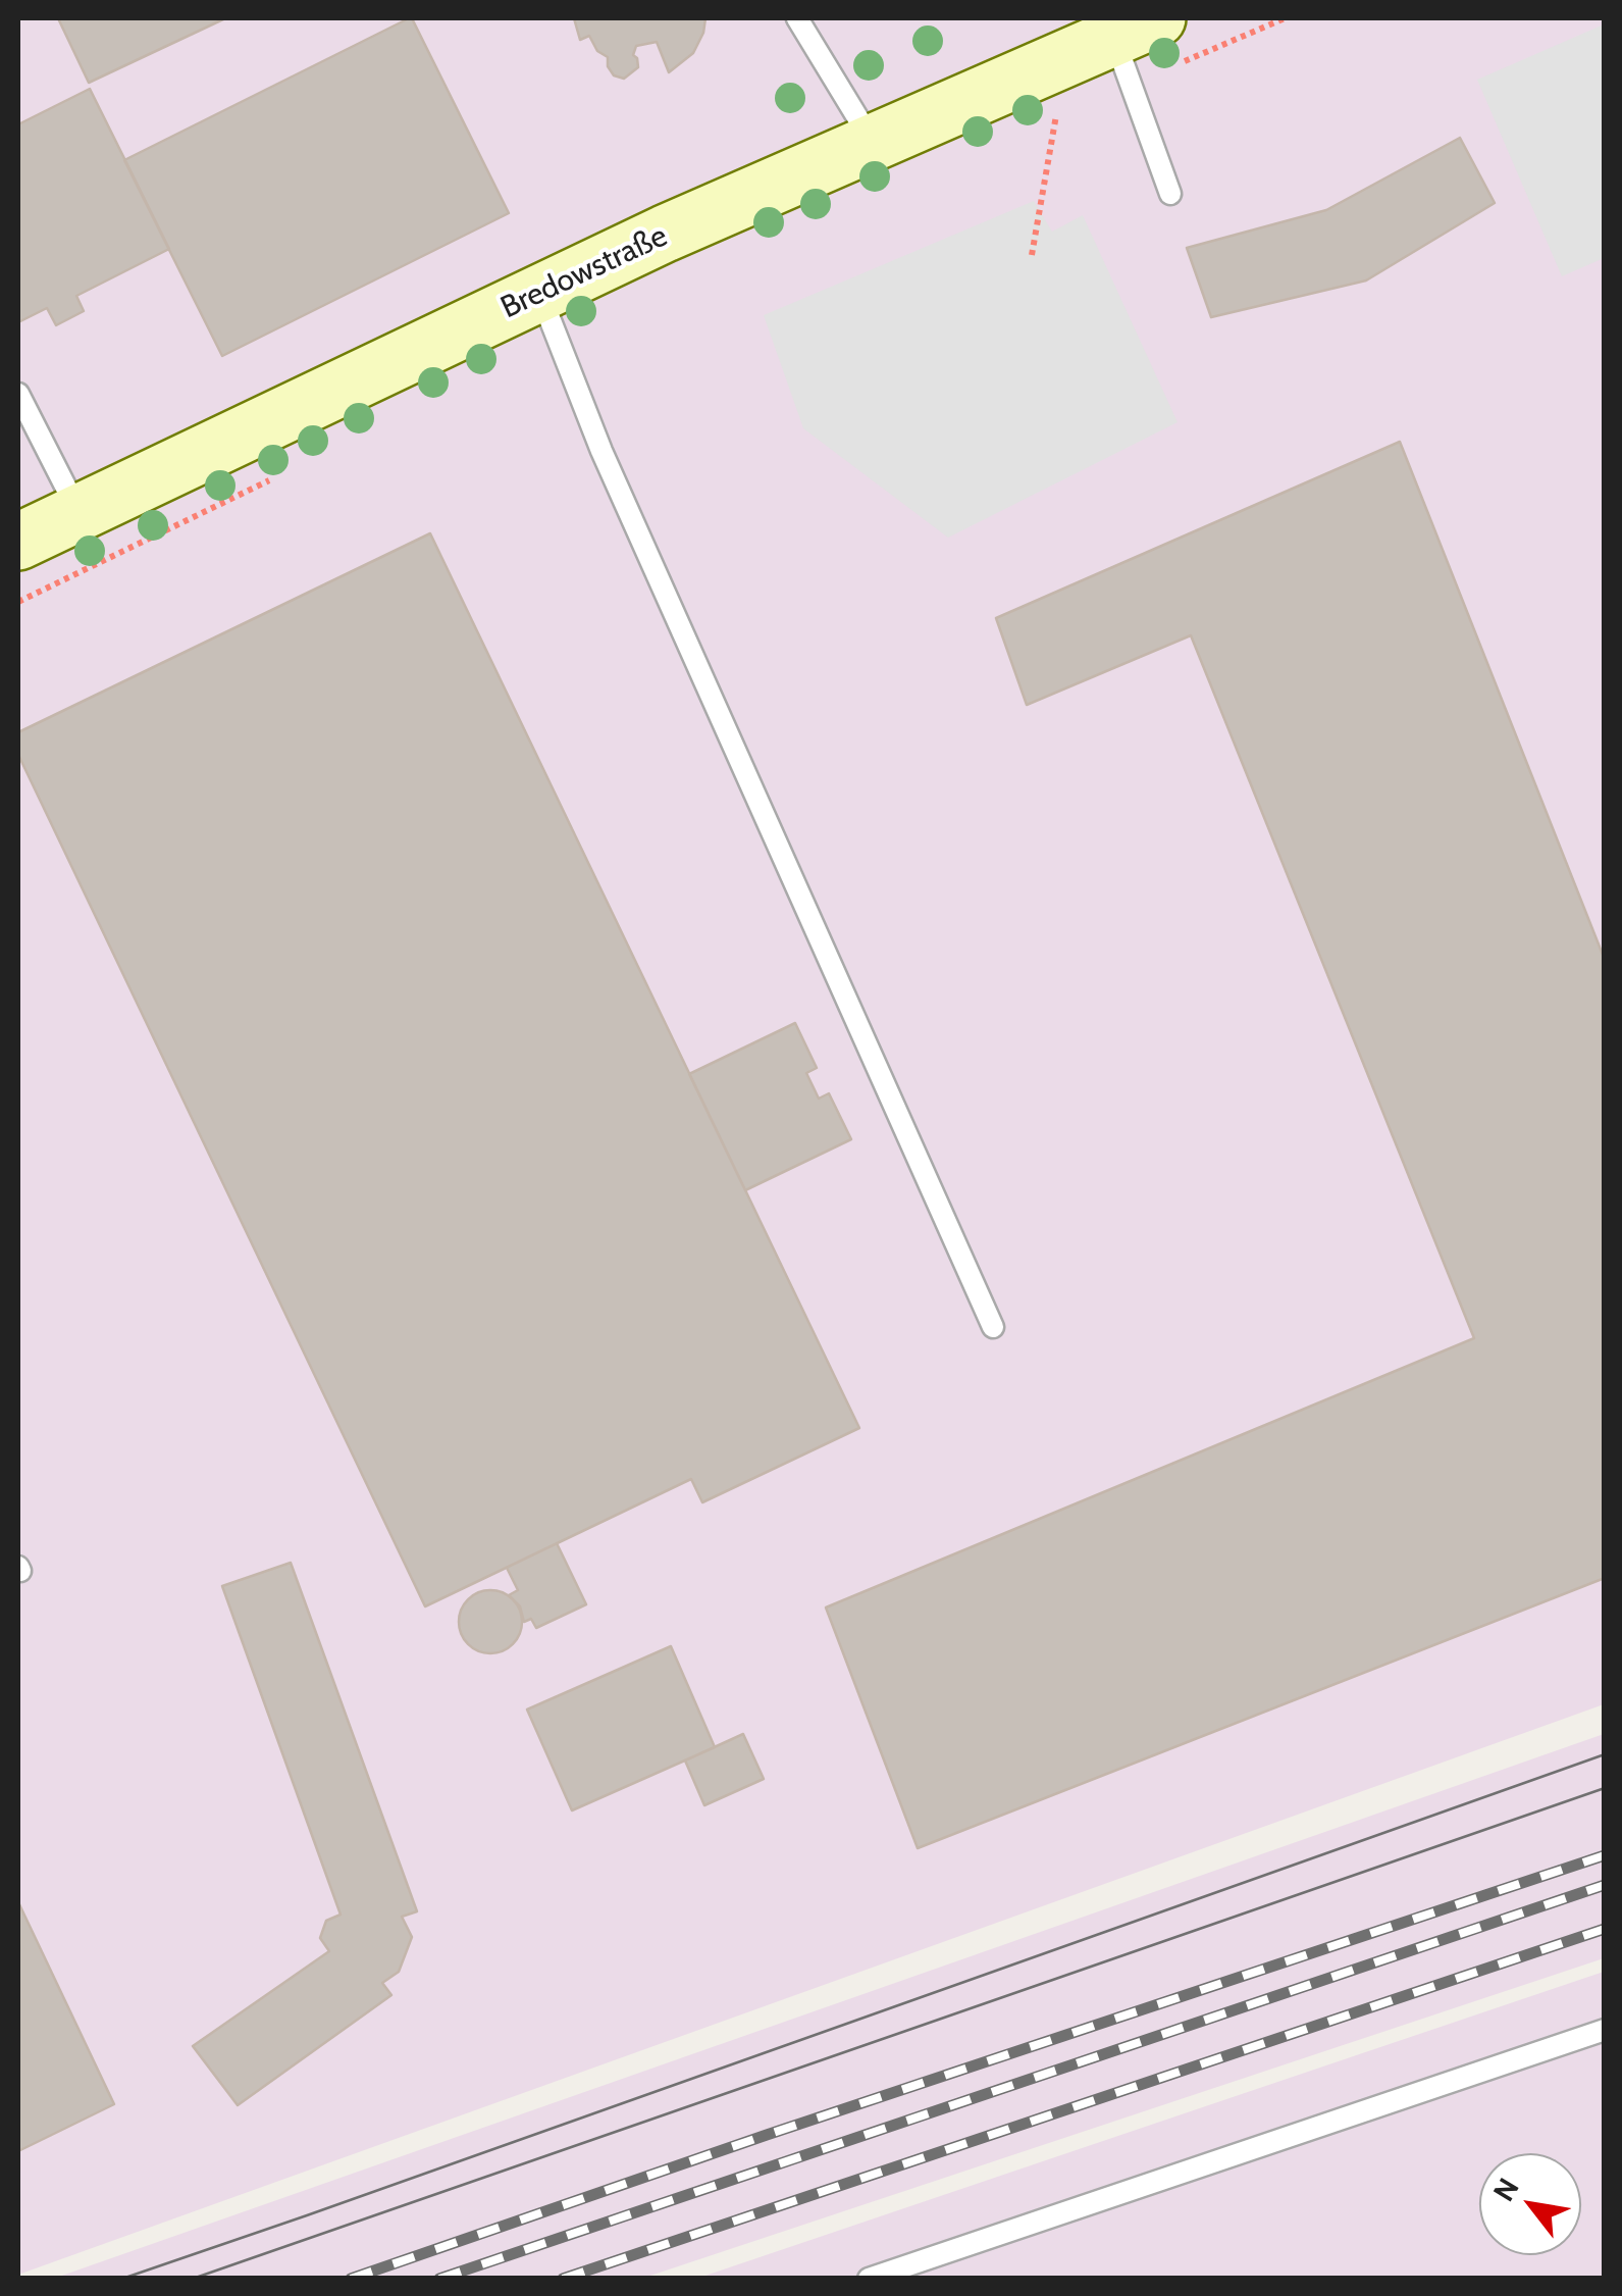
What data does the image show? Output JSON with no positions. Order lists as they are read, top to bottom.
{
  "streets": {
    "street": ["Bredowstraße"]
  },
  "north": "top left"
}
